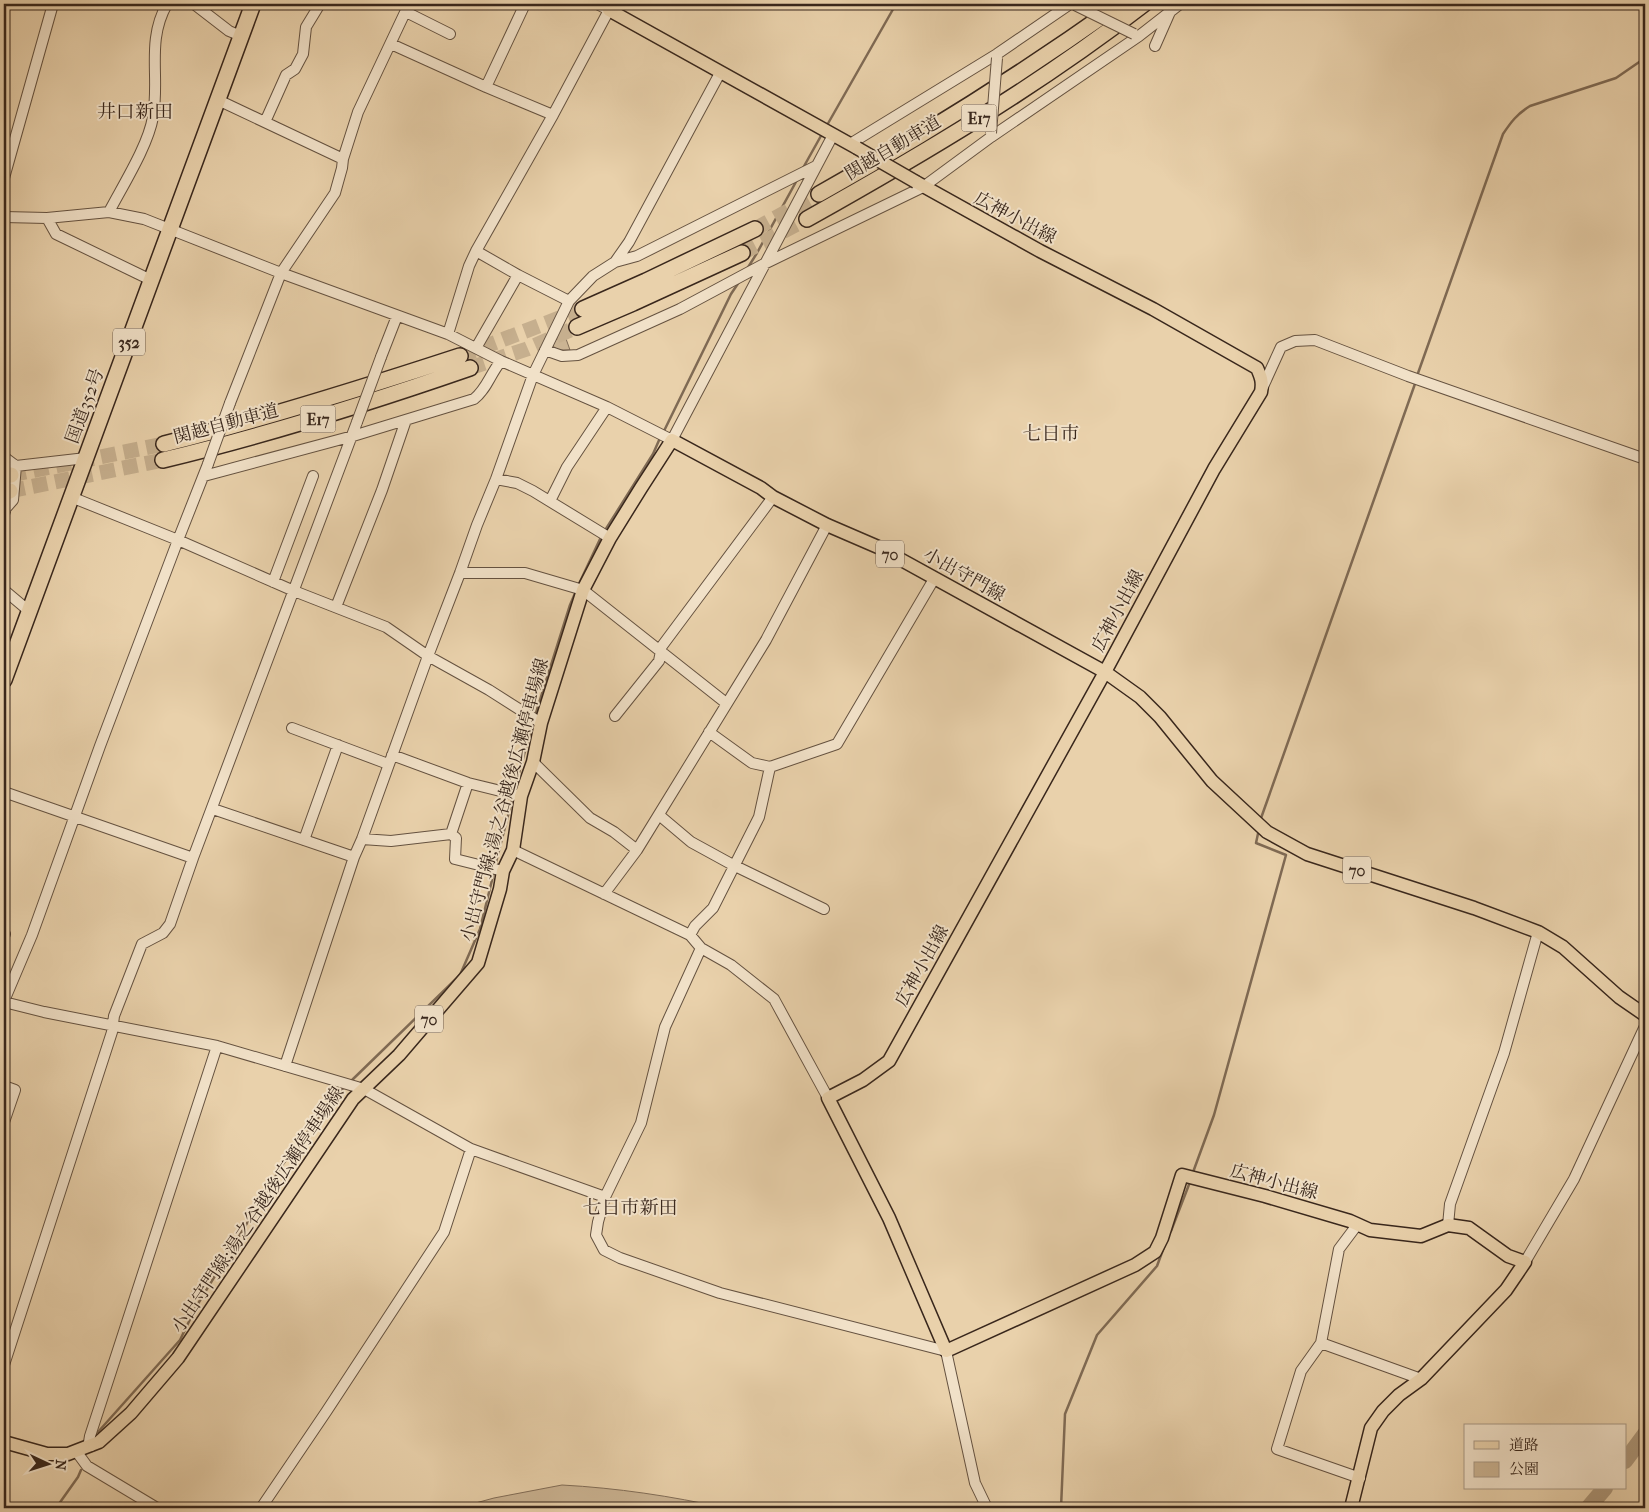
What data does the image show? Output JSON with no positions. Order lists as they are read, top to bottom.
{
  "streets": {
    "highway": [
      "E17",
      "関越自動車道",
      "352",
      "国道352号"
    ],
    "main road": [
      "広神小出線",
      "70",
      "小出守門線",
      "小出守門線;湯之谷越後広瀬停車場線"
    ]
  },
  "crossings": [
    ["広神小出線", "70"],
    ["広神小出線", "小出守門線"],
    ["70", "小出守門線"],
    ["小出守門線", "小出守門線;湯之谷越後広瀬停車場線"]
  ],
  "districts": ["井口新田", "七日市", "七日市新田"],
  "legend": ["道路", "公園"],
  "north": "right"
}
